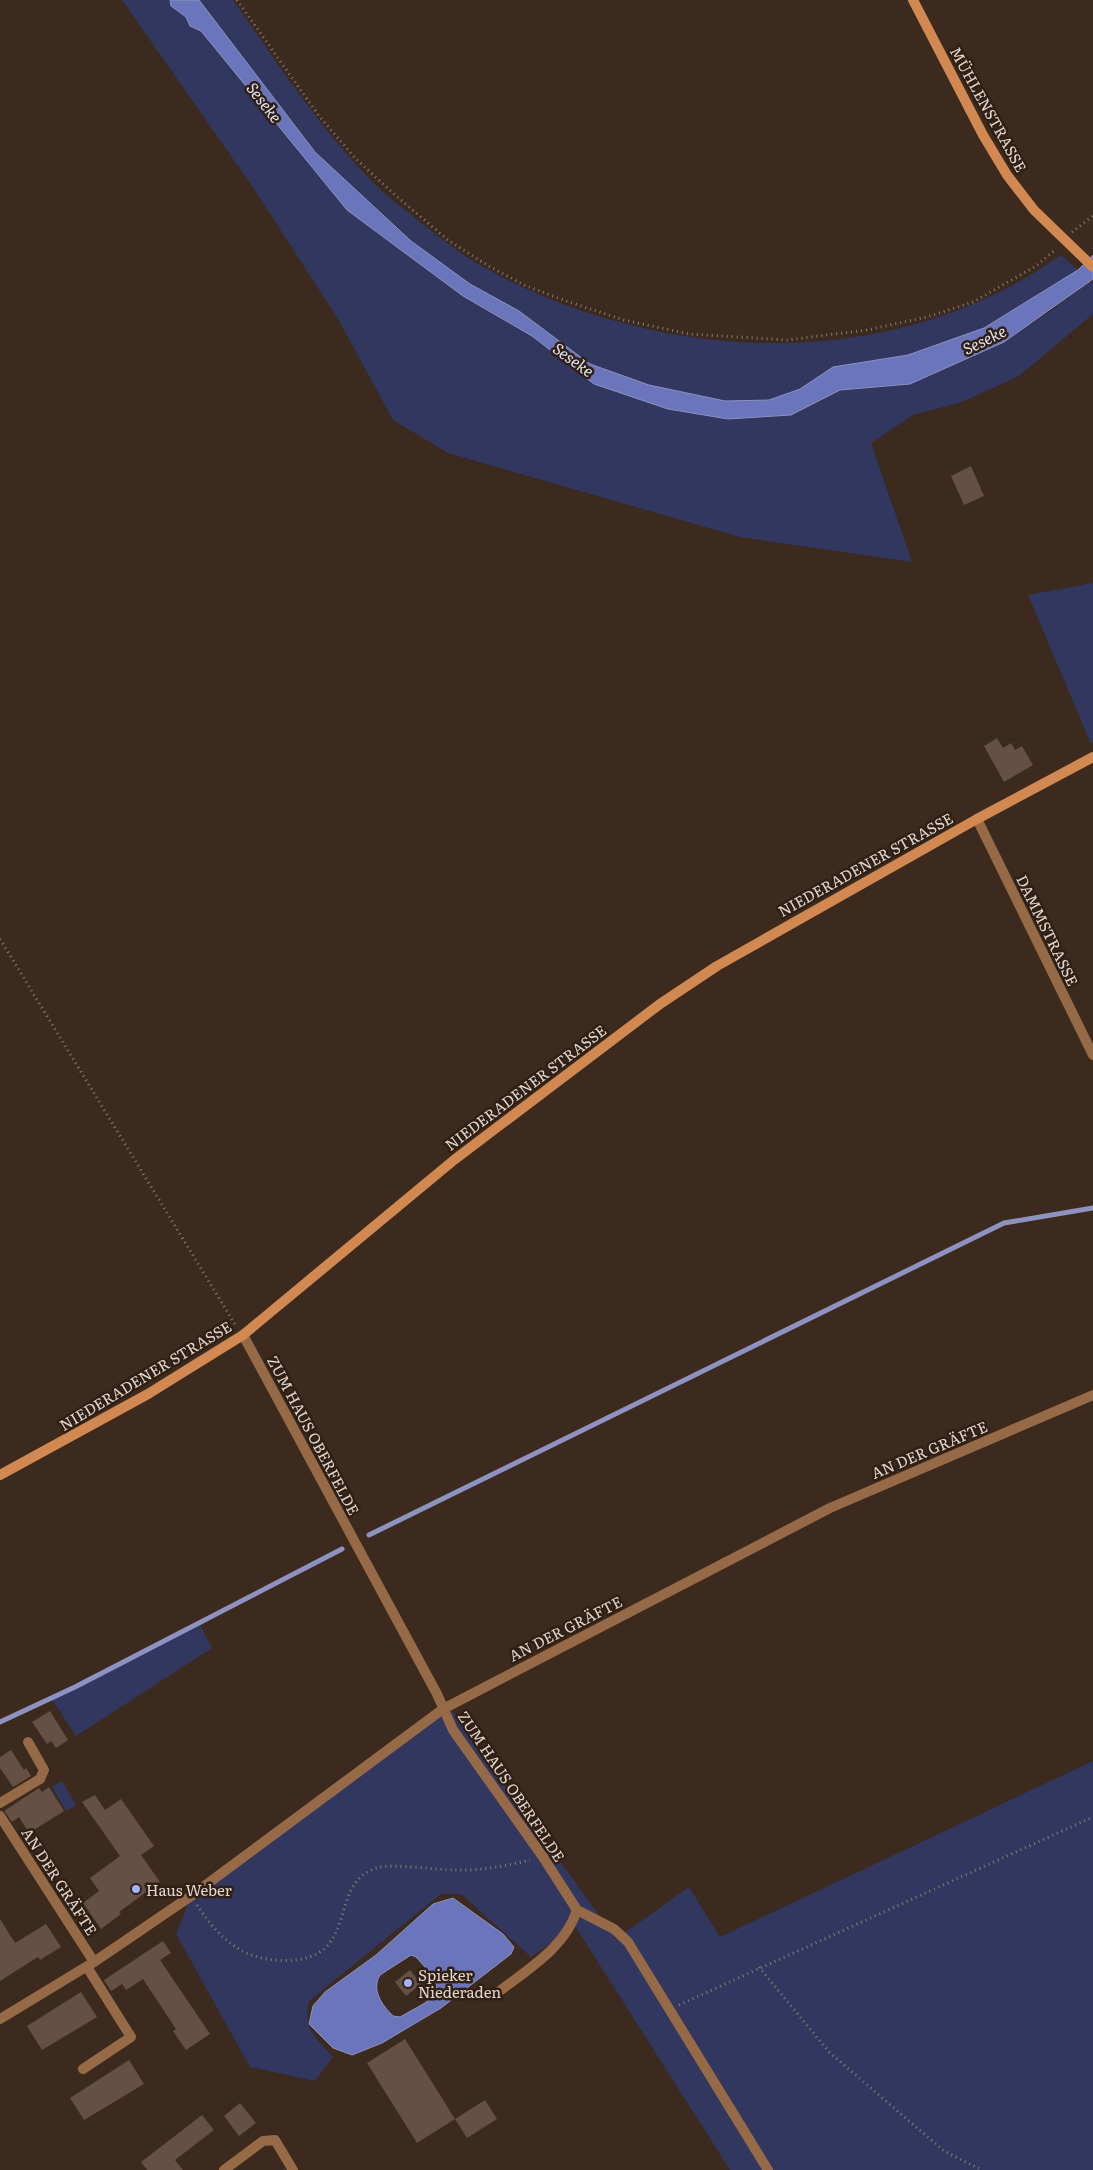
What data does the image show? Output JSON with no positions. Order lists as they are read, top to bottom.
{
  "streets": {
    "street": [
      "MÜHLENSTRASSE",
      "NIEDERADENER STRASSE",
      "DAMMSTRASSE",
      "ZUM HAUS OBERFELDE",
      "AN DER GRÄFTE"
    ]
  },
  "crossings": [
    ["NIEDERADENER STRASSE", "DAMMSTRASSE"],
    ["NIEDERADENER STRASSE", "ZUM HAUS OBERFELDE"],
    ["ZUM HAUS OBERFELDE", "AN DER GRÄFTE"]
  ],
  "water": ["Seseke"],
  "places": ["Haus Weber", "Spieker Niederaden"]
}
